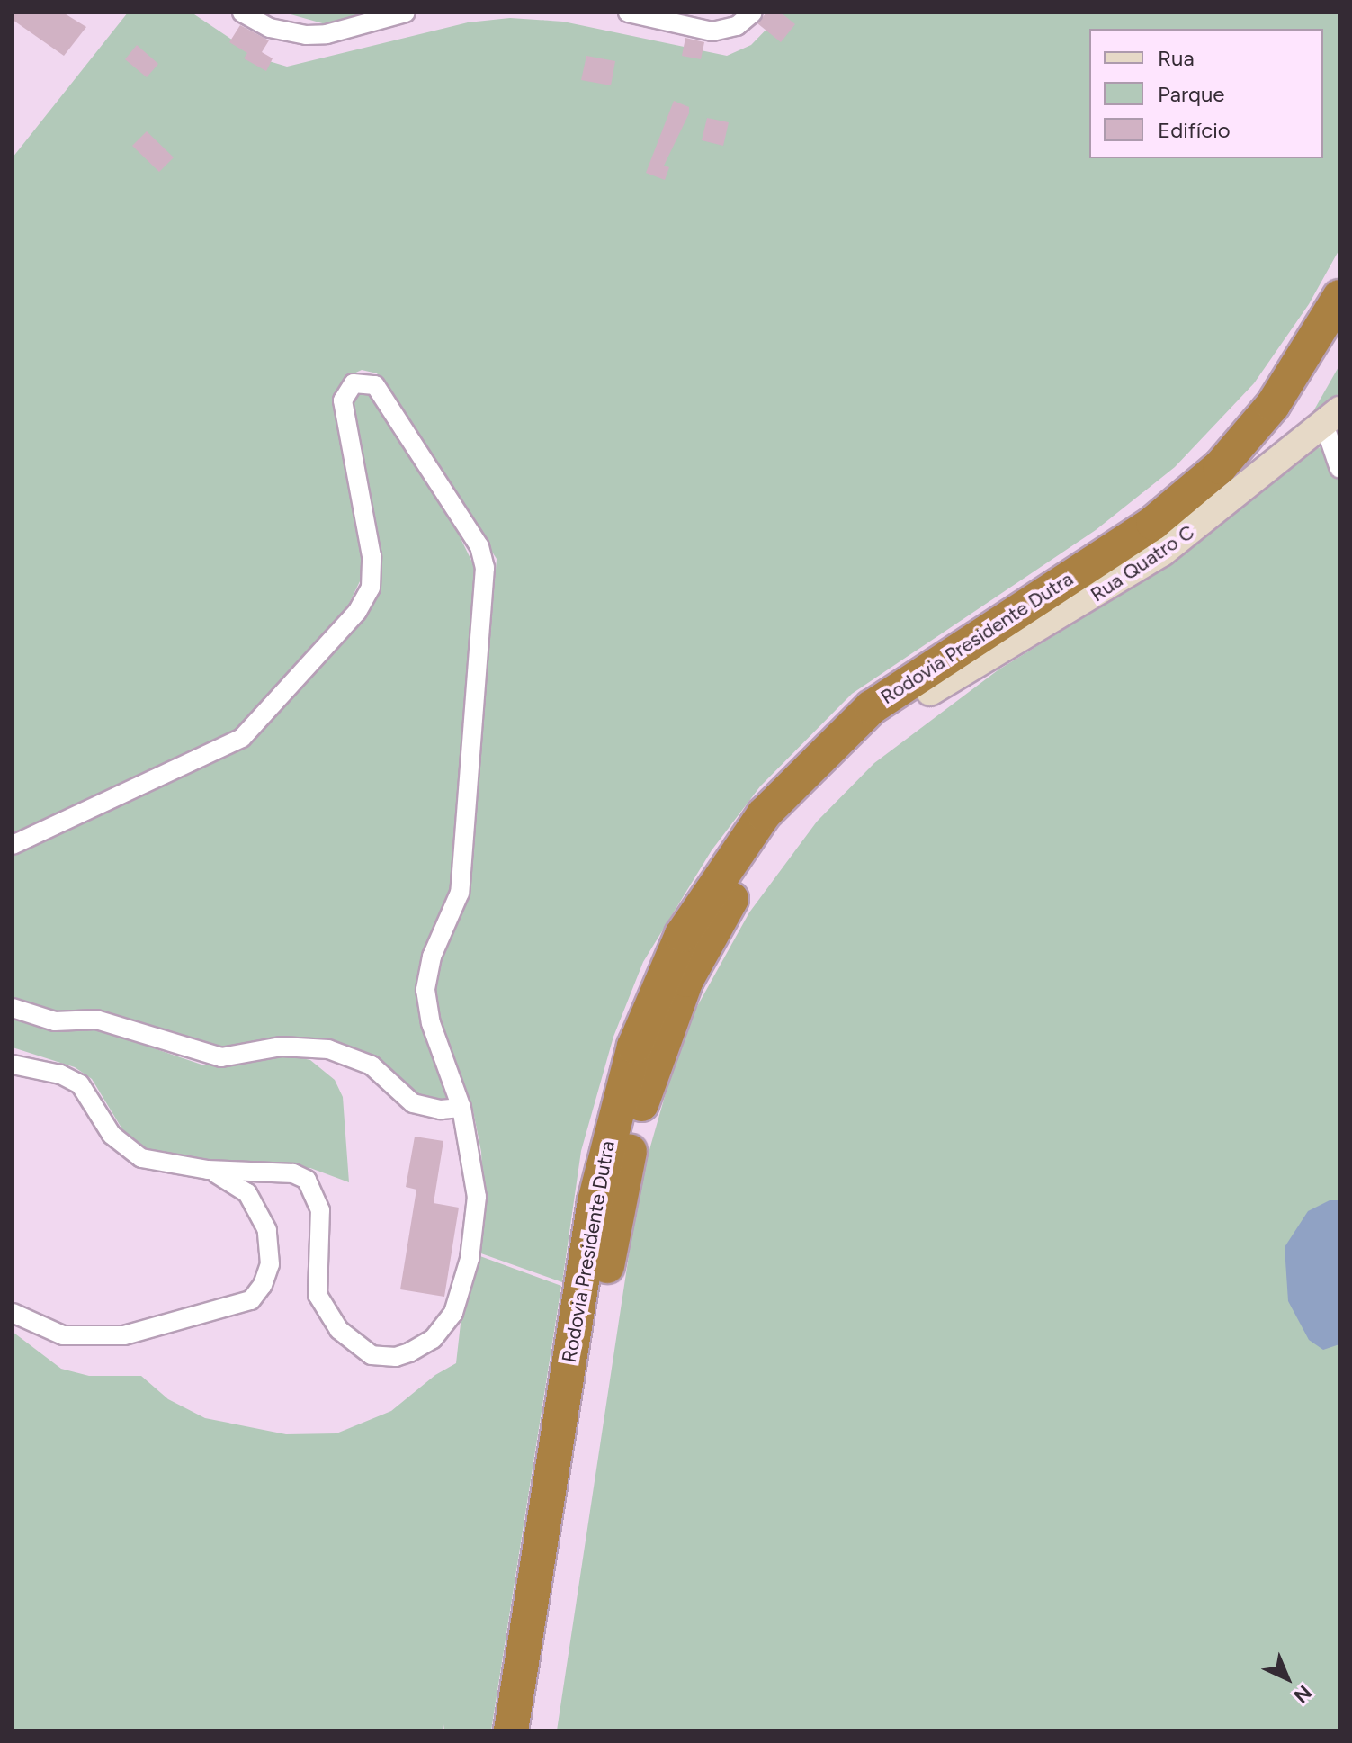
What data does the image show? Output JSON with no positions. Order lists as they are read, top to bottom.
{
  "streets": {
    "highway": ["Rodovia Presidente Dutra"],
    "street": ["Rua Quatro C"]
  },
  "crossings": [
    ["Rua Quatro C", "Rodovia Presidente Dutra"]
  ],
  "legend": ["Rua", "Parque", "Edifício"],
  "north": "bottom right"
}
